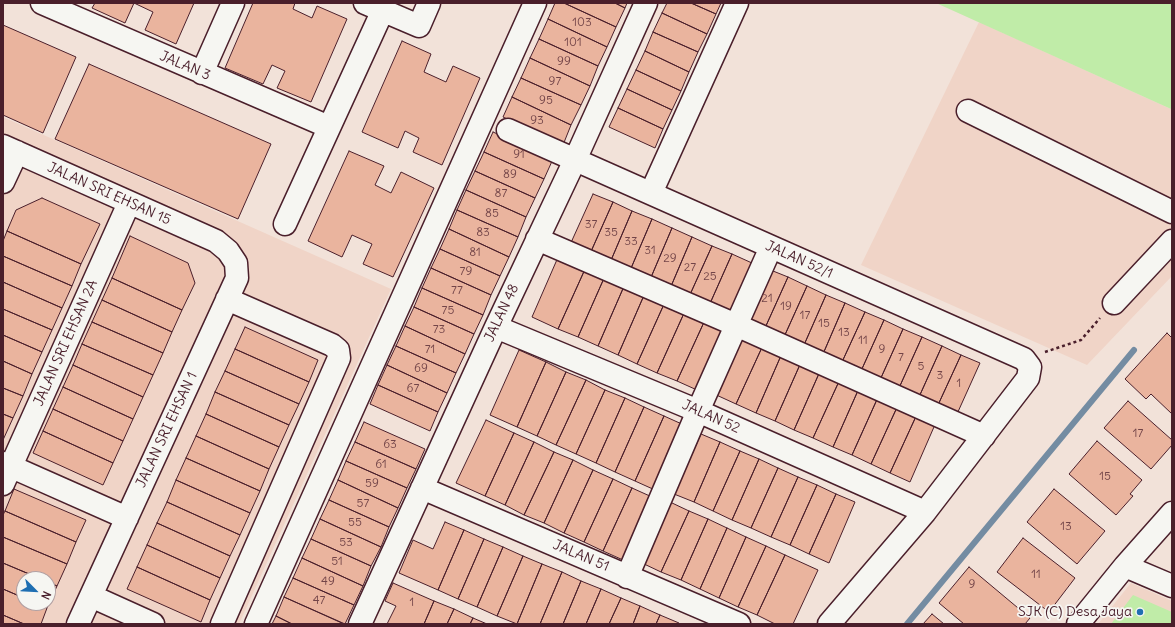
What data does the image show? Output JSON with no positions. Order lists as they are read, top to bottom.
{
  "streets": {
    "street": [
      "JALAN 3",
      "JALAN SRI EHSAN 15",
      "JALAN 52/1",
      "JALAN 48",
      "JALAN SRI EHSAN 2A",
      "JALAN 52",
      "JALAN SRI EHSAN 1",
      "JALAN 51"
    ]
  },
  "crossings": [
    ["JALAN SRI EHSAN 15", "JALAN SRI EHSAN 2A"],
    ["JALAN SRI EHSAN 15", "JALAN SRI EHSAN 1"],
    ["JALAN 52/1", "JALAN 48"],
    ["JALAN 48", "JALAN 52"],
    ["JALAN 48", "JALAN 51"]
  ],
  "places": ["SJK (C) Desa Jaya"],
  "house_numbers": [
    "103",
    "101",
    "99",
    "97",
    "95",
    "93",
    "91",
    "89",
    "87",
    "85",
    "37",
    "83",
    "35",
    "33",
    "31",
    "81",
    "29",
    "27",
    "79",
    "25",
    "77",
    "21",
    "19",
    "75",
    "17",
    "15",
    "73",
    "13",
    "11",
    "71",
    "9",
    "7",
    "5",
    "69",
    "3",
    "1",
    "67",
    "17",
    "63",
    "61",
    "15",
    "59",
    "57",
    "55",
    "13",
    "53",
    "51",
    "11",
    "49",
    "9",
    "47",
    "1"
  ],
  "north": "bottom right"
}
